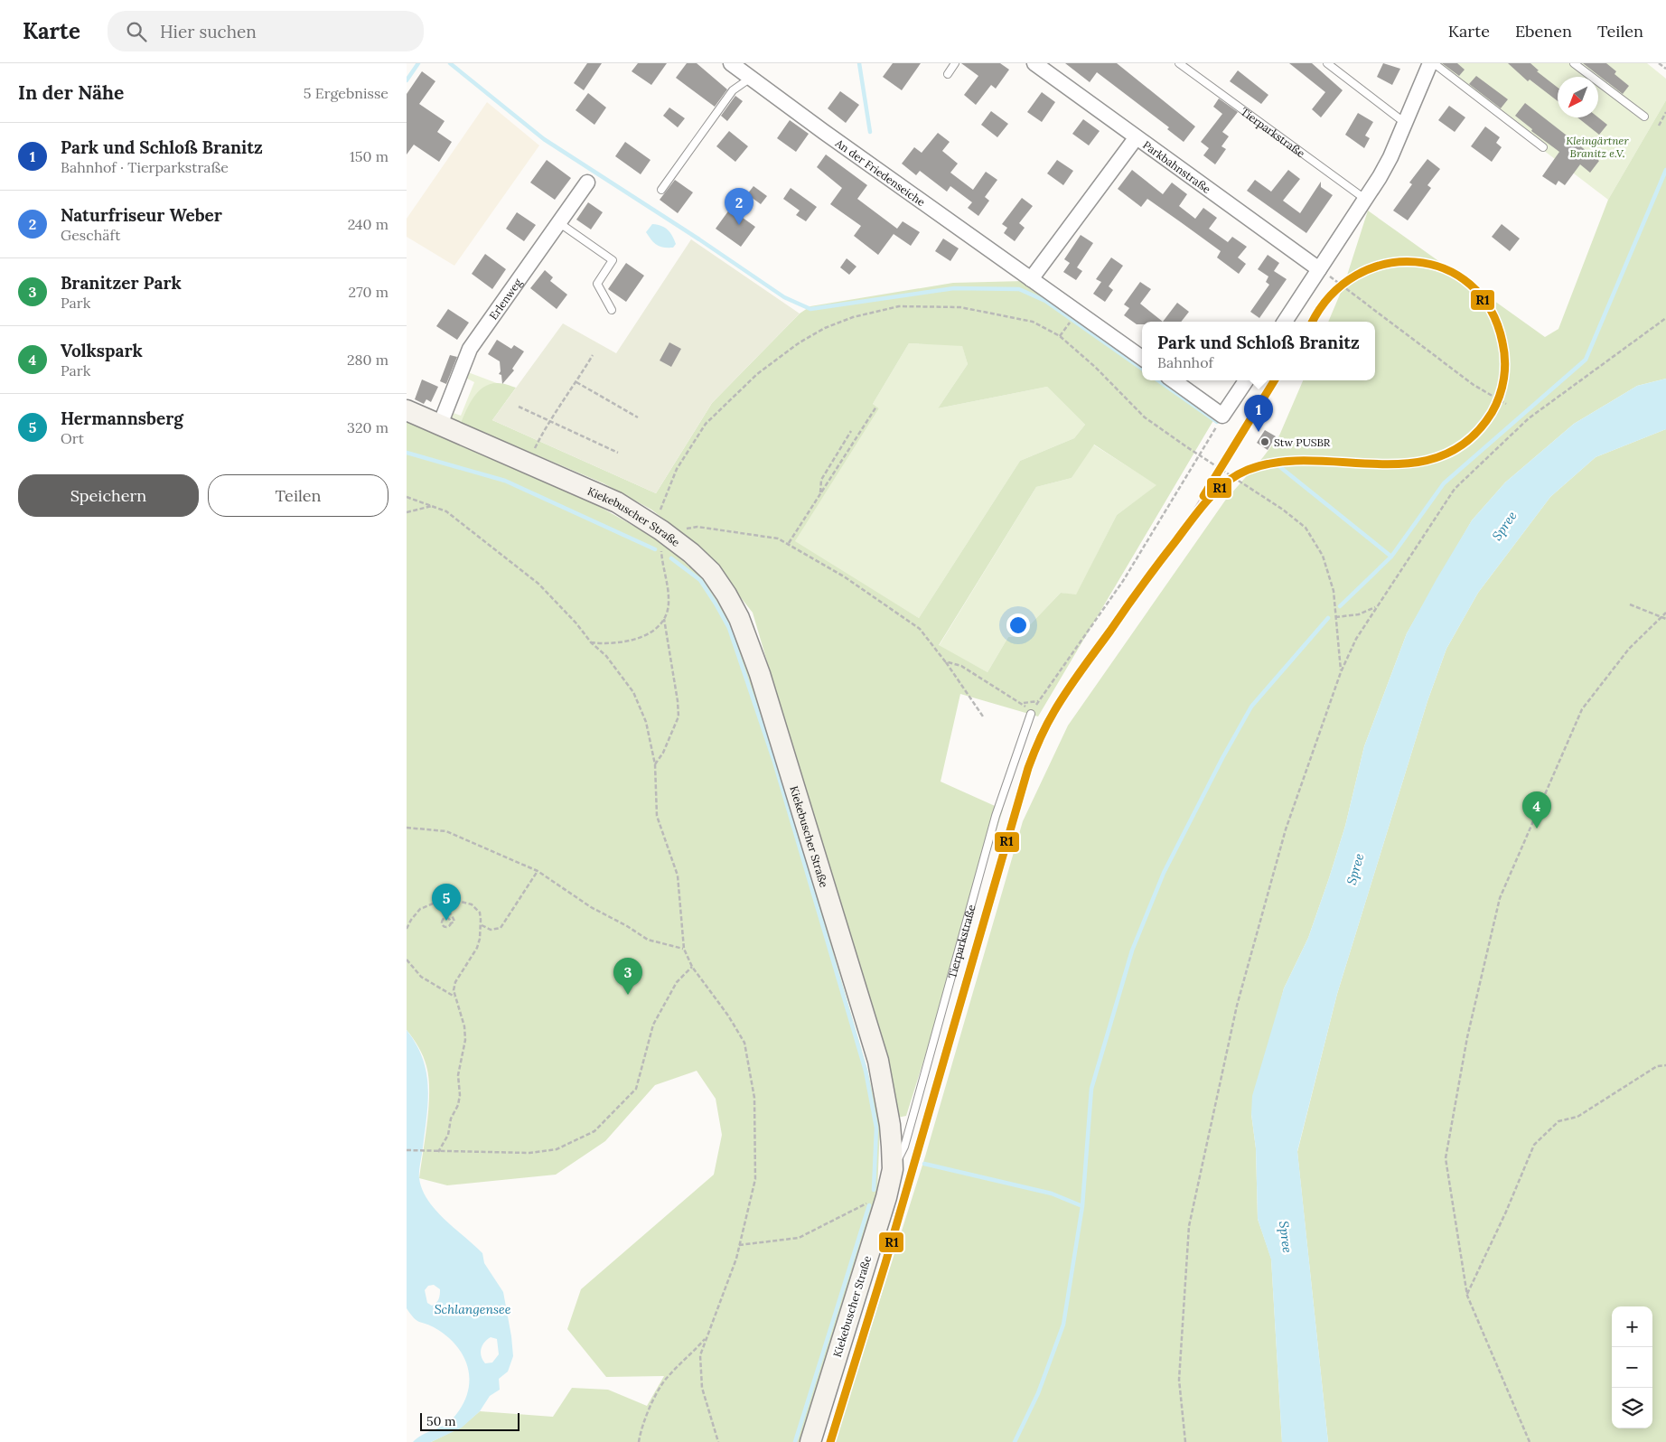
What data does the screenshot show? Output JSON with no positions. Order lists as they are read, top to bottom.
{
  "streets": {
    "street": [
      "Parkbahnstraße",
      "An der Friedenseiche",
      "Erlenweg",
      "Kiekebuscher Straße"
    ],
    "lane": ["Tierparkstraße"]
  },
  "crossings": [
    ["Tierparkstraße", "Kiekebuscher Straße"],
    ["Erlenweg", "Kiekebuscher Straße"]
  ],
  "water": ["Spree", "Schlangensee"],
  "parks": ["Kleingärtner Branitz e.V."],
  "places": ["Stw PUSBR"],
  "lines": ["transit line R1"],
  "scale_bar": "50 m",
  "north": "bottom left",
  "page": {
    "header": "Karte",
    "search": "Hier suchen",
    "nav": ["Karte", "Ebenen", "Teilen"],
    "heading": ["In der Nähe", "5 Ergebnisse"],
    "list": [
      {
        "mark": "1",
        "name": "Park und Schloß Branitz",
        "note": "Bahnhof · Tierparkstraße",
        "value": "150 m"
      },
      {
        "mark": "2",
        "name": "Naturfriseur Weber",
        "note": "Geschäft",
        "value": "240 m"
      },
      {
        "mark": "3",
        "name": "Branitzer Park",
        "note": "Park",
        "value": "270 m"
      },
      {
        "mark": "4",
        "name": "Volkspark",
        "note": "Park",
        "value": "280 m"
      },
      {
        "mark": "5",
        "name": "Hermannsberg",
        "note": "Ort",
        "value": "320 m"
      }
    ],
    "pins": [
      "2",
      "1",
      "4",
      "5",
      "3"
    ],
    "popup": ["Park und Schloß Branitz", "Bahnhof"],
    "buttons": ["Speichern", "Teilen"],
    "map_buttons": ["+", "−"],
    "scale": "50 m"
  }
}
